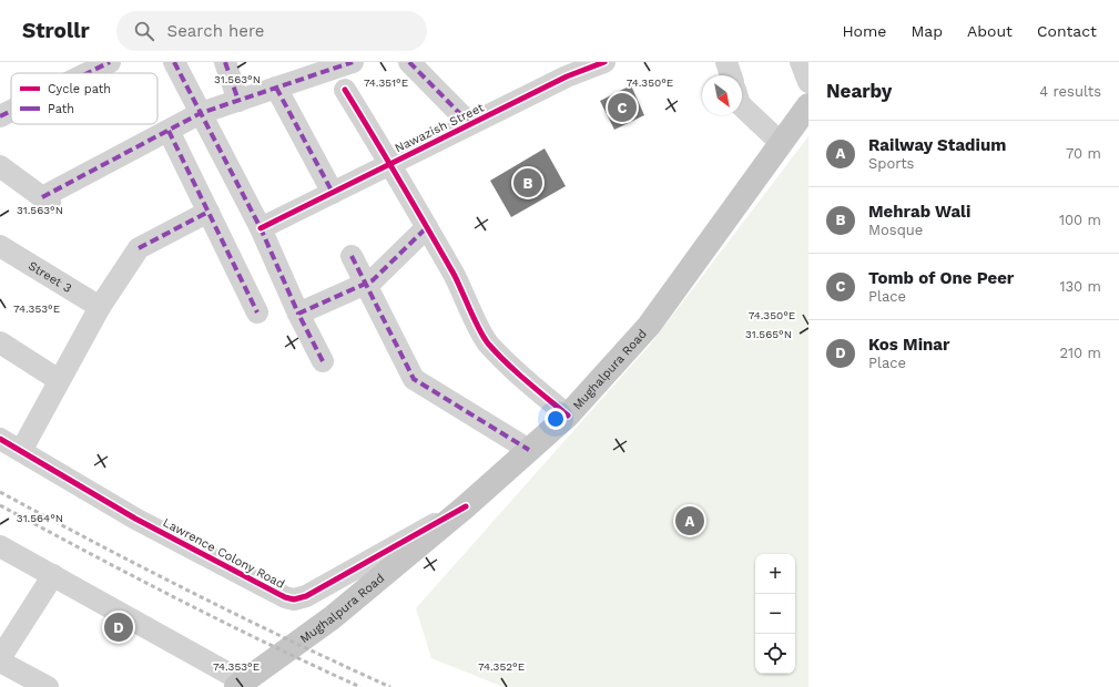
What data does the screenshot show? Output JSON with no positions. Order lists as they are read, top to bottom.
{
  "streets": {
    "main road": ["Mughalpura Road"],
    "street": ["Nawazish Street", "Street 3", "Lawrence Colony Road"]
  },
  "crossings": [
    ["Mughalpura Road", "Lawrence Colony Road"]
  ],
  "legend": ["Cycle path", "Path"],
  "north": "bottom right",
  "page": {
    "header": "Strollr",
    "search": "Search here",
    "nav": [
      "Home",
      "Map",
      "About",
      "Contact"
    ],
    "heading": ["Nearby", "4 results"],
    "pins": [
      "C",
      "B",
      "A",
      "D"
    ],
    "list": [
      {
        "mark": "A",
        "name": "Railway Stadium",
        "note": "Sports",
        "value": "70 m"
      },
      {
        "mark": "B",
        "name": "Mehrab Wali",
        "note": "Mosque",
        "value": "100 m"
      },
      {
        "mark": "C",
        "name": "Tomb of One Peer",
        "note": "Place",
        "value": "130 m"
      },
      {
        "mark": "D",
        "name": "Kos Minar",
        "note": "Place",
        "value": "210 m"
      }
    ],
    "map_buttons": ["+", "−"]
  },
  "coordinates": [
    "31.563°N",
    "74.351°E",
    "74.350°E",
    "74.353°E",
    "31.565°N",
    "31.564°N",
    "74.352°E"
  ]
}
